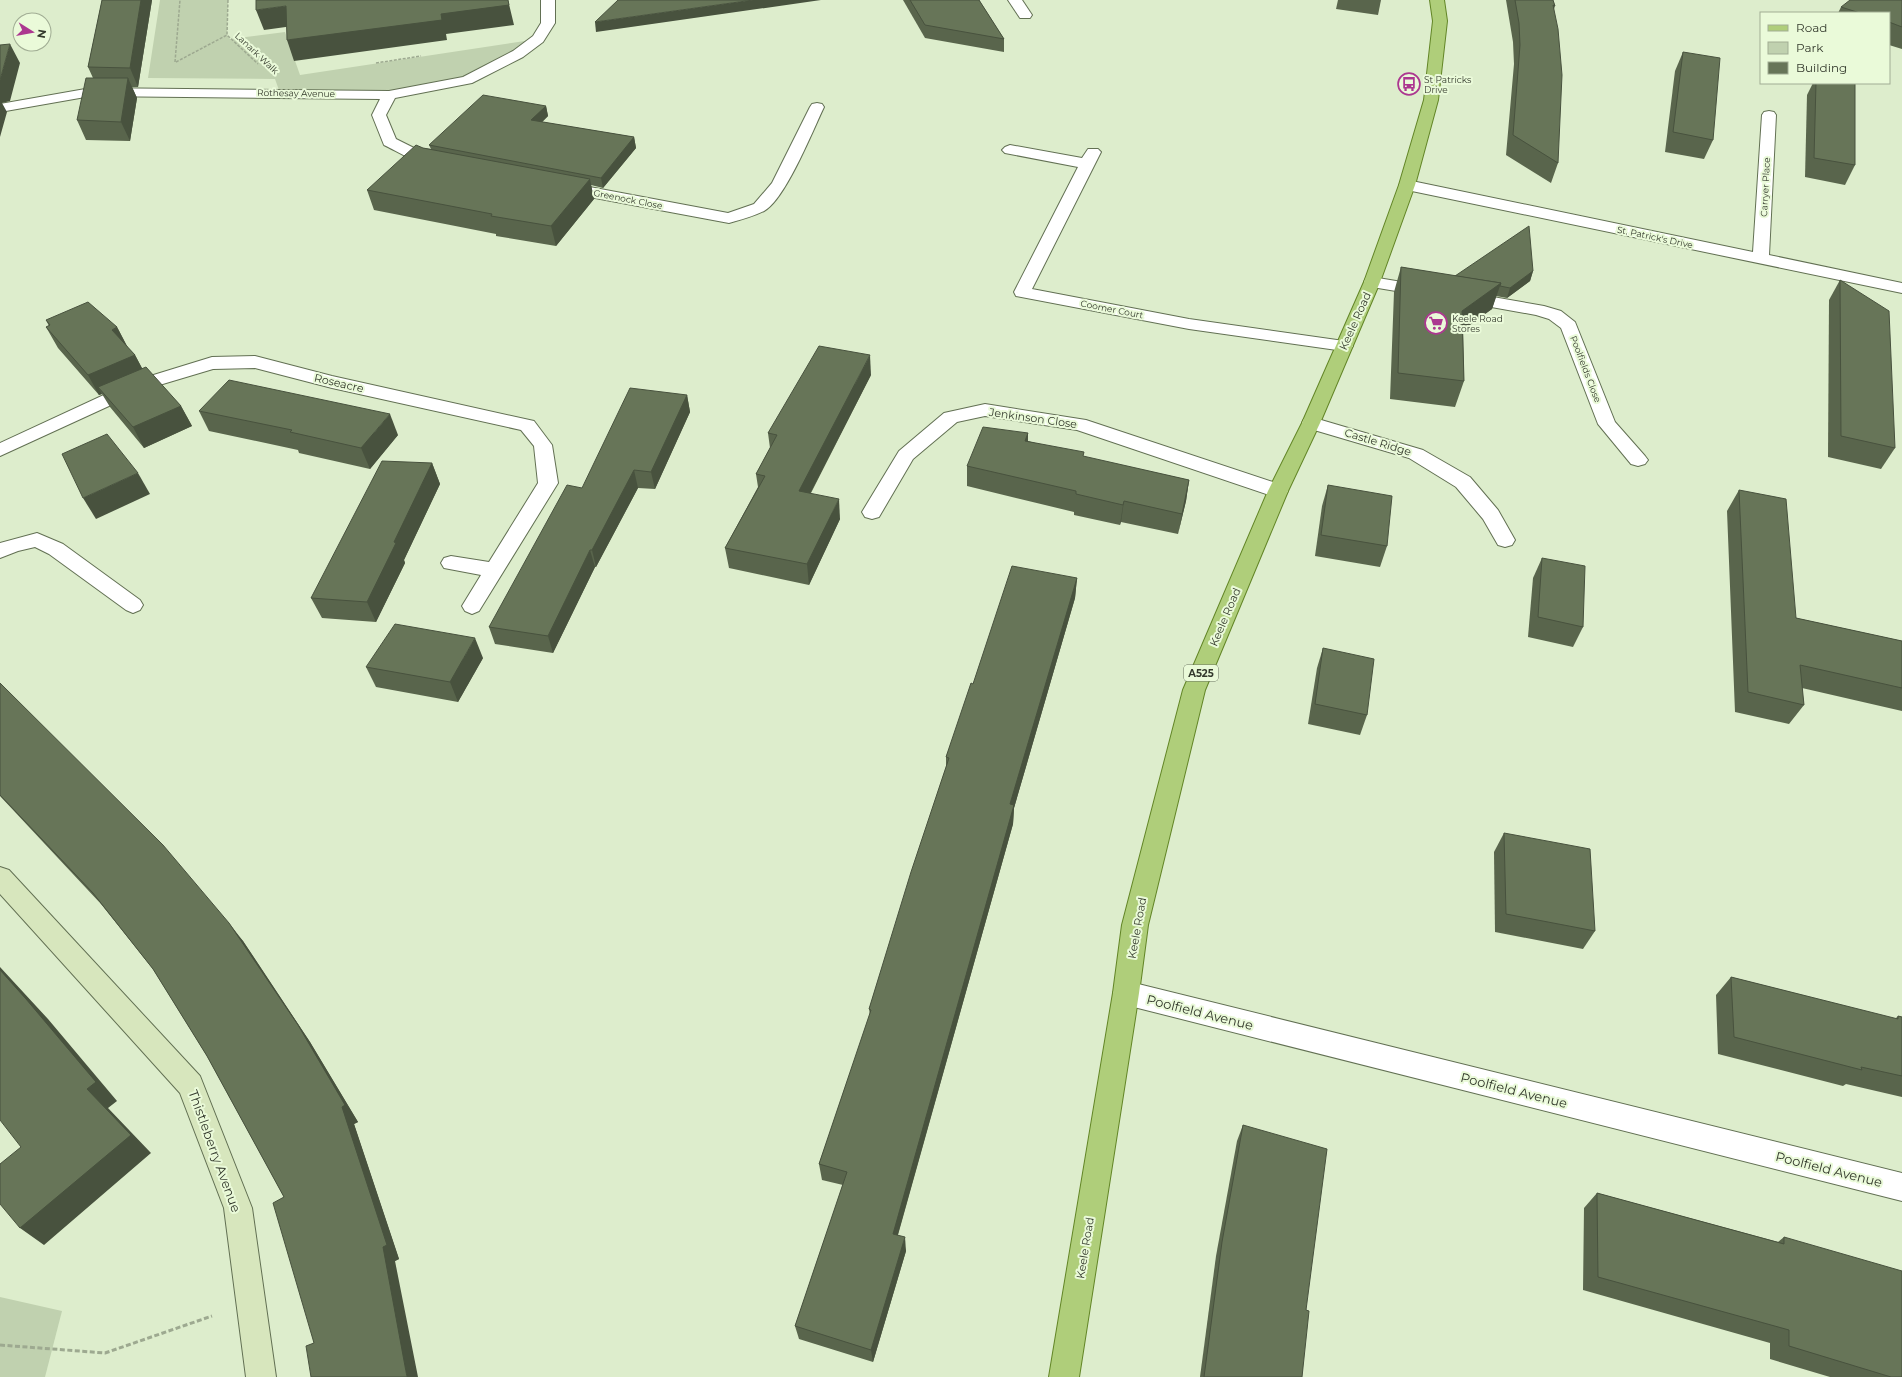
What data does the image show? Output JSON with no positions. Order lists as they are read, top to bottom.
{
  "streets": {
    "main road": ["Keele Road", "A525"],
    "street": [
      "Rothesay Avenue",
      "Carryer Place",
      "Greenock Close",
      "St. Patrick's Drive",
      "Coomer Court",
      "Poolfields Close",
      "Roseacre",
      "Jenkinson Close",
      "Castle Ridge",
      "Poolfield Avenue",
      "Thistleberry Avenue"
    ],
    "path": ["Lanark Walk"]
  },
  "crossings": [
    ["Lanark Walk", "Rothesay Avenue"],
    ["Carryer Place", "St. Patrick's Drive"],
    ["St. Patrick's Drive", "Keele Road"],
    ["Coomer Court", "Keele Road"],
    ["Keele Road", "Poolfields Close"],
    ["Keele Road", "Jenkinson Close"],
    ["Keele Road", "Castle Ridge"],
    ["Keele Road", "Poolfield Avenue"]
  ],
  "places": {
    "bus stop": ["St Patricks Drive"],
    "supermarket": ["Keele Road Stores"]
  },
  "legend": ["Road", "Park", "Building"],
  "north": "right"
}
